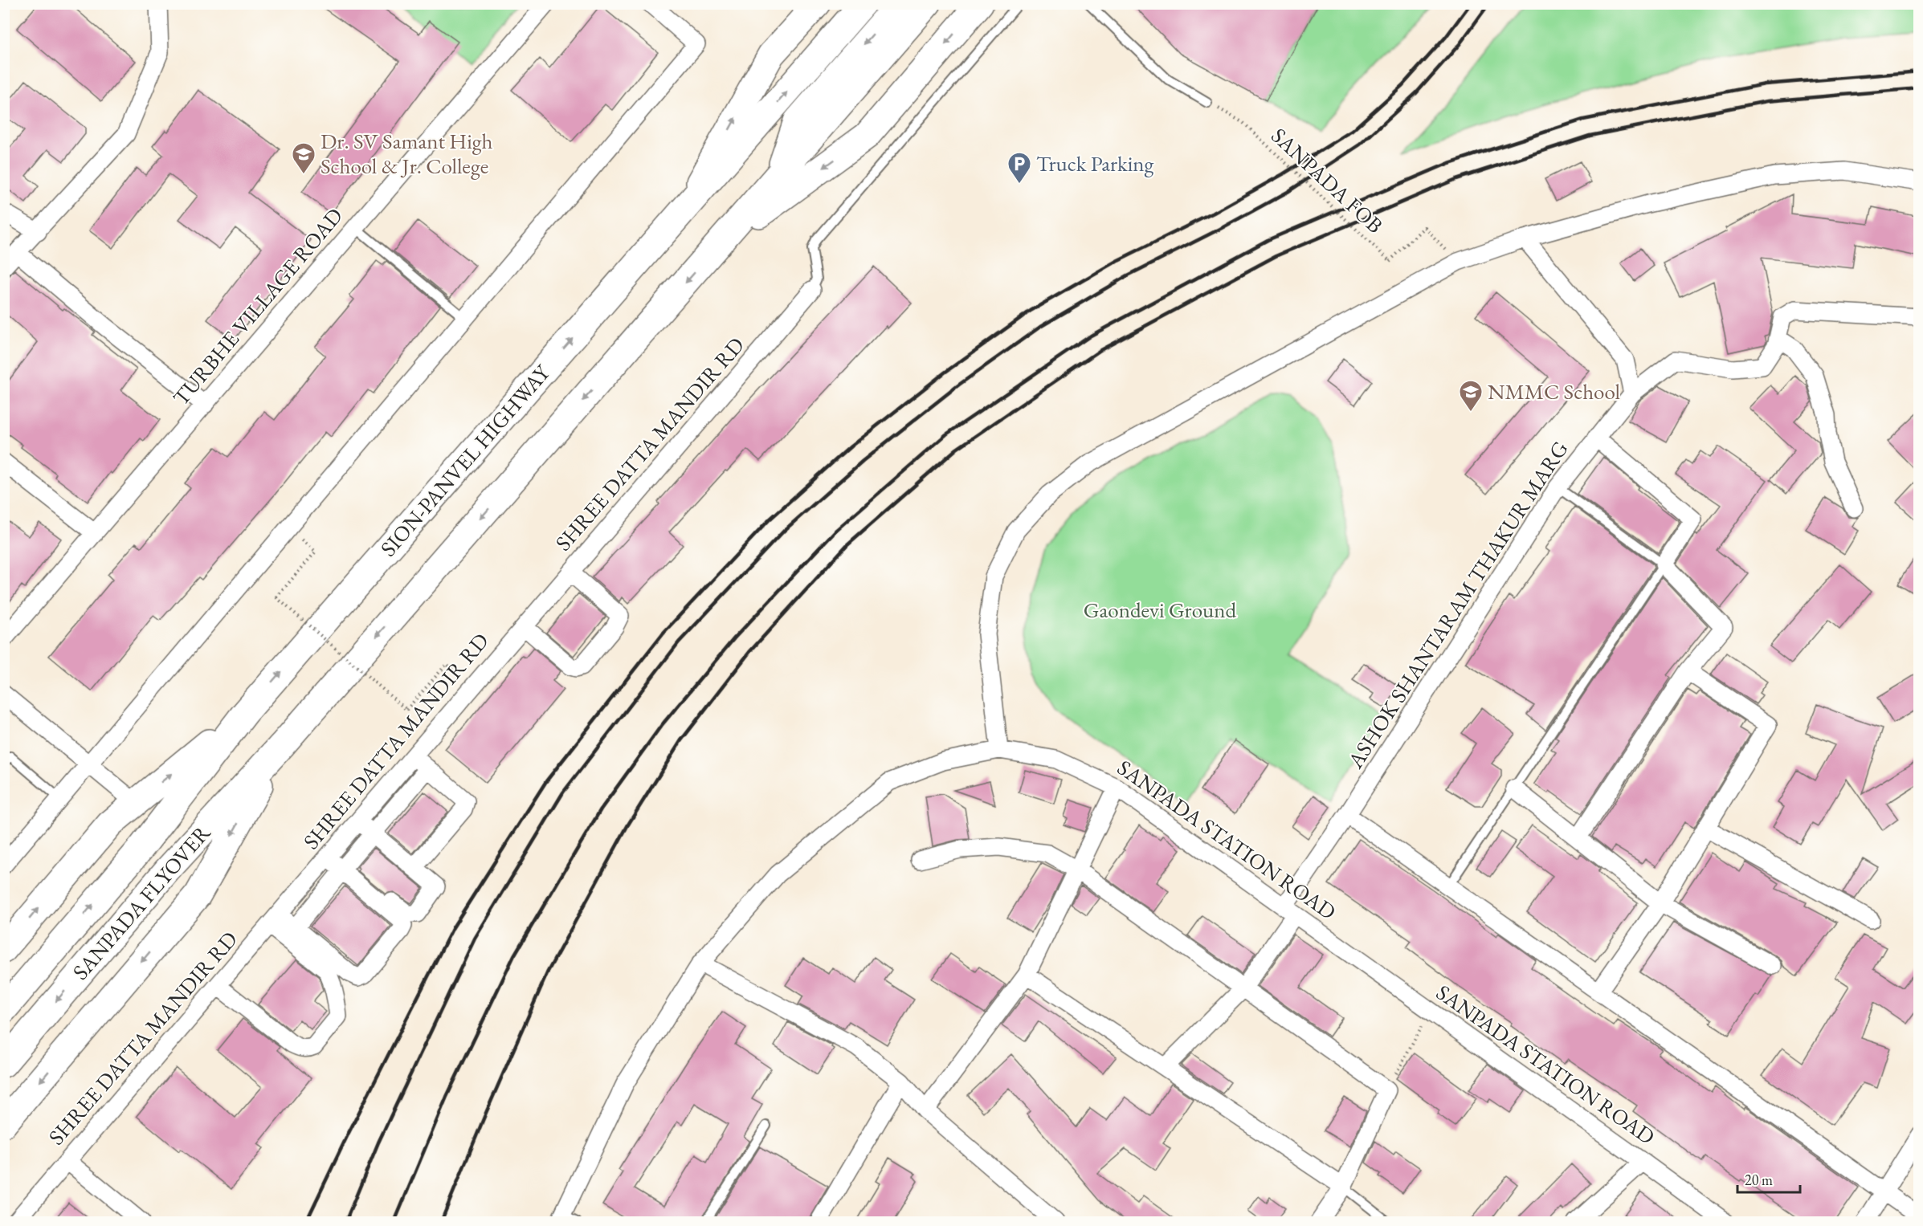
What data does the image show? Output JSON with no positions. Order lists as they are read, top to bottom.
{
  "streets": {
    "main road": ["SION-PANVEL HIGHWAY", "SANPADA FLYOVER"],
    "street": [
      "TURBHE VILLAGE ROAD",
      "SHREE DATTA MANDIR RD",
      "ASHOK SHANTARAM THAKUR MARG",
      "SANPADA STATION ROAD"
    ],
    "path": ["SANPADA FOB"]
  },
  "crossings": [
    ["SION-PANVEL HIGHWAY", "SANPADA FLYOVER"],
    ["ASHOK SHANTARAM THAKUR MARG", "SANPADA STATION ROAD"]
  ],
  "parks": ["Gaondevi Ground"],
  "places": {
    "school or university": ["Dr. SV Samant High School & Jr. College", "NMMC School"],
    "parking": ["Truck Parking"]
  },
  "scale_bar": "20 m"
}
